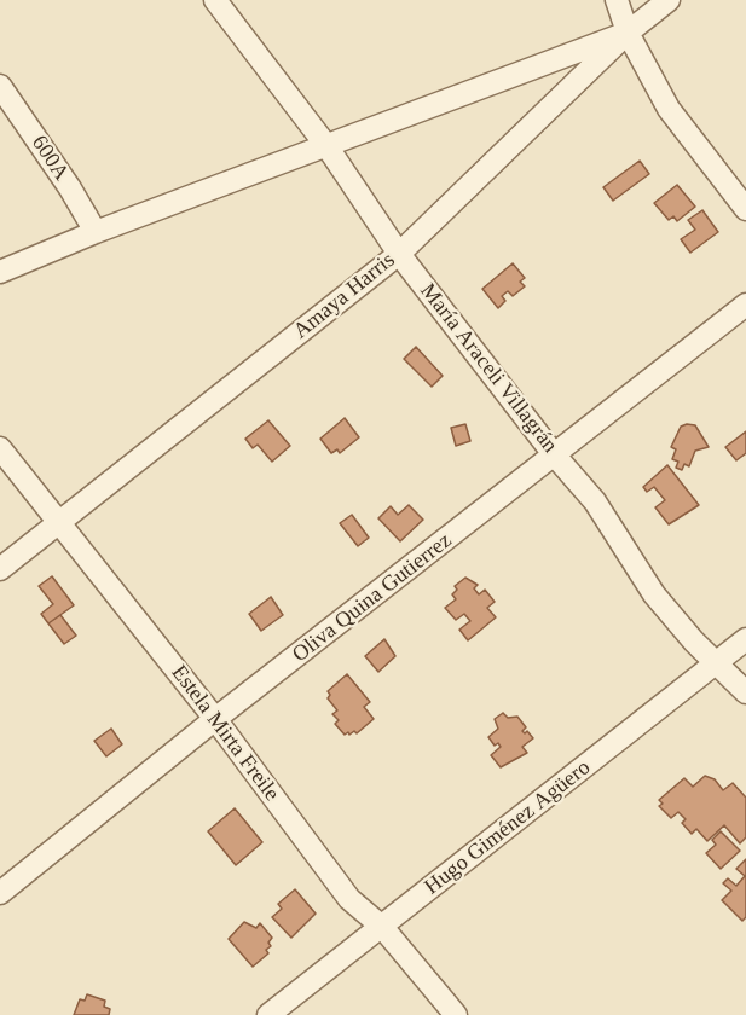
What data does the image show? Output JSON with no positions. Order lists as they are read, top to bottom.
{
  "streets": {
    "street": [
      "600A",
      "Amaya Harris",
      "María Araceli Villagrán",
      "Oliva Quina Gutierrez",
      "Estela Mirta Freile",
      "Hugo Giménez Agüero"
    ]
  },
  "crossings": [
    ["Amaya Harris", "María Araceli Villagrán"],
    ["Amaya Harris", "Estela Mirta Freile"],
    ["María Araceli Villagrán", "Oliva Quina Gutierrez"],
    ["María Araceli Villagrán", "Hugo Giménez Agüero"],
    ["Oliva Quina Gutierrez", "Estela Mirta Freile"],
    ["Estela Mirta Freile", "Hugo Giménez Agüero"]
  ]
}
